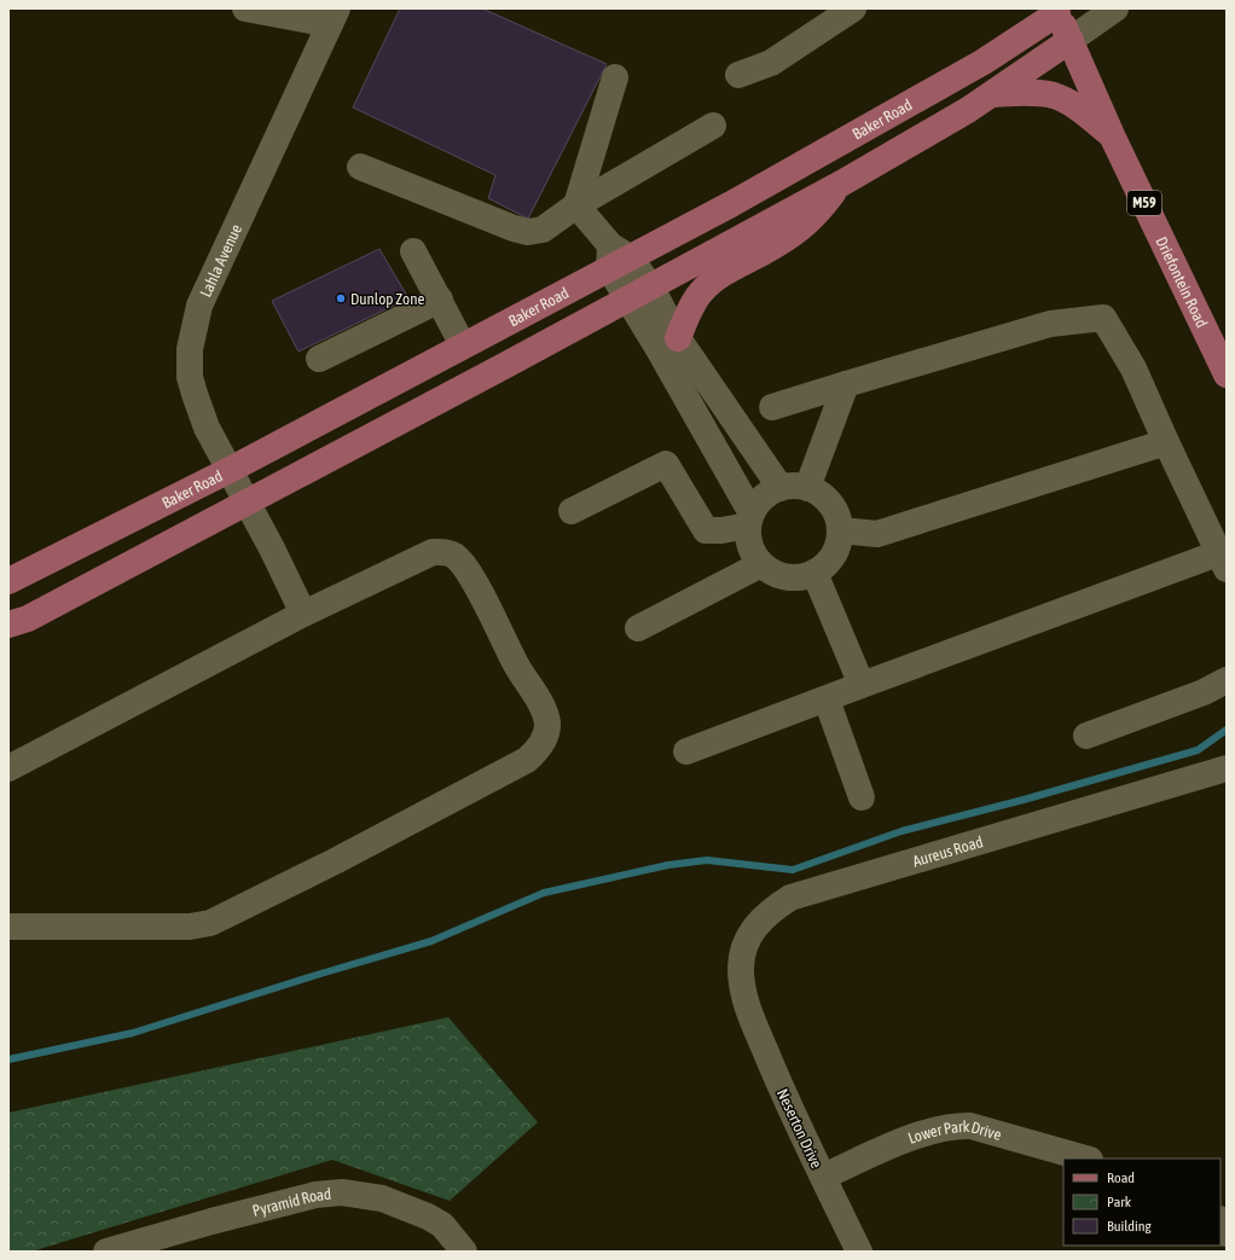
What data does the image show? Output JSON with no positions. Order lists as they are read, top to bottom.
{
  "streets": {
    "main road": ["Baker Road", "M59", "Driefontein Road"],
    "street": [
      "Lahla Avenue",
      "Aureus Road",
      "Neserton Drive",
      "Lower Park Drive",
      "Pyramid Road"
    ]
  },
  "crossings": [
    ["Baker Road", "Lahla Avenue"],
    ["Baker Road", "Driefontein Road"],
    ["Aureus Road", "Neserton Drive"],
    ["Neserton Drive", "Lower Park Drive"]
  ],
  "places": ["Dunlop Zone"],
  "legend": ["Road", "Park", "Building"]
}
